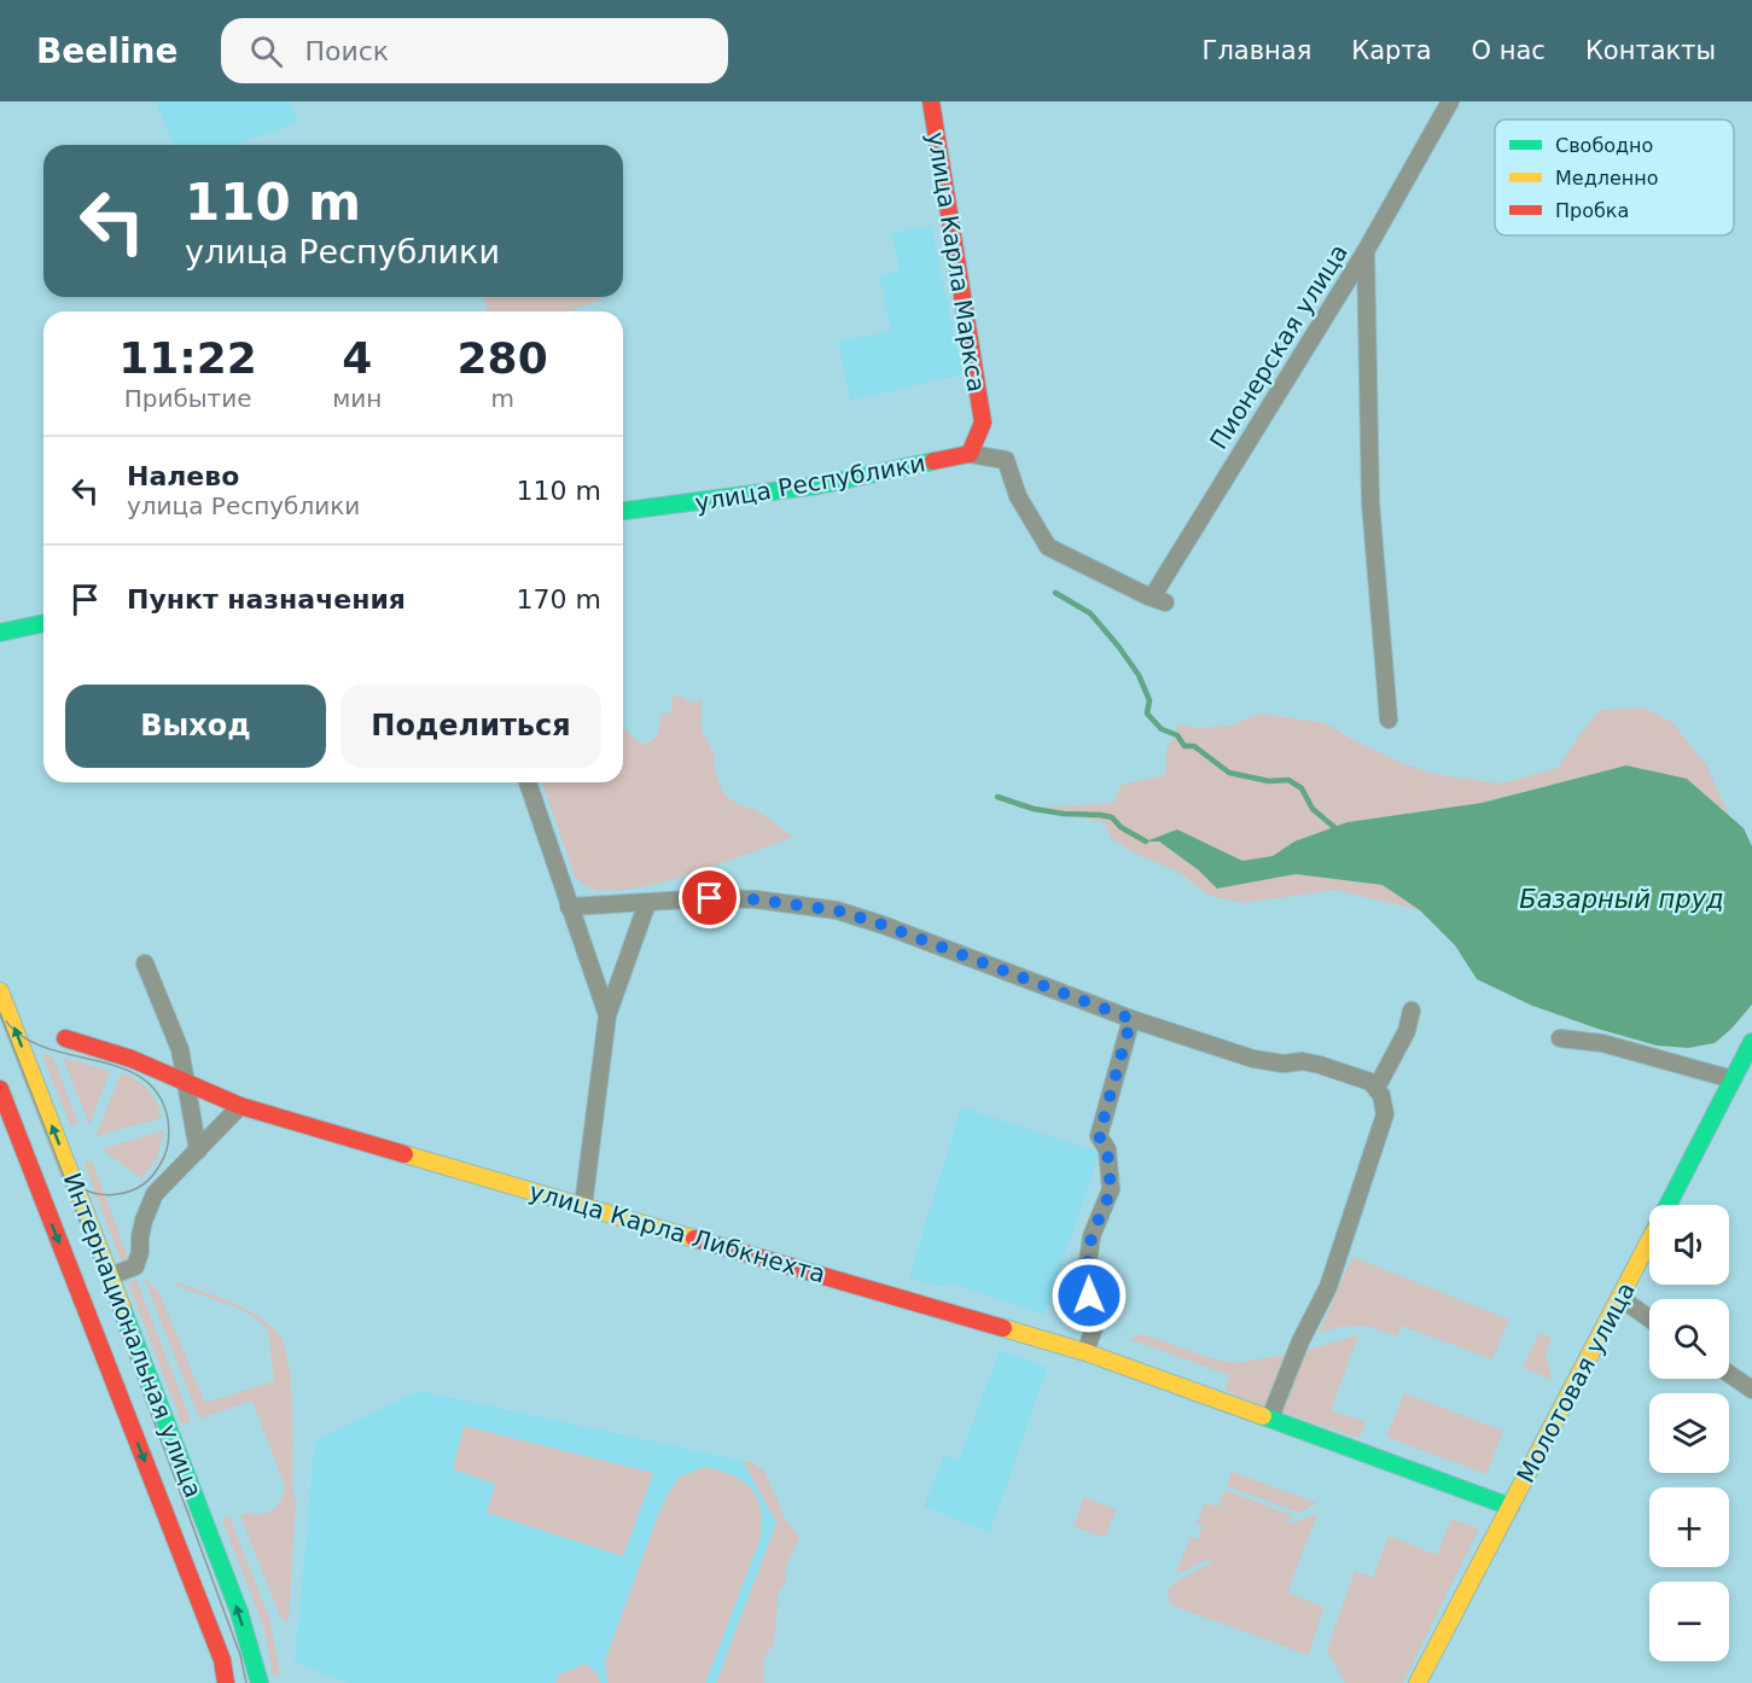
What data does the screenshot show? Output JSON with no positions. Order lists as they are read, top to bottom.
{
  "streets": {
    "street": [
      "улица Карла Маркса",
      "Пионерская улица",
      "улица Республики",
      "улица Карла Либкнехта",
      "Интернациональная улица",
      "Молотовая улица"
    ]
  },
  "crossings": [
    ["улица Карла Маркса", "Пионерская улица"],
    ["улица Карла Маркса", "улица Республики"],
    ["Пионерская улица", "улица Республики"],
    ["улица Карла Либкнехта", "Молотовая улица"]
  ],
  "water": ["Базарный пруд"],
  "legend": ["Свободно", "Медленно", "Пробка"],
  "page": {
    "header": "Beeline",
    "search": "Поиск",
    "nav": [
      "Главная",
      "Карта",
      "О нас",
      "Контакты"
    ],
    "turn": ["110 m", "улица Республики"],
    "eta": [
      "11:22",
      "Прибытие",
      "4",
      "мин",
      "280",
      "m"
    ],
    "list": [
      {
        "name": "Налево",
        "note": "улица Республики",
        "value": "110 m"
      },
      {
        "name": "Пункт назначения",
        "value": "170 m"
      }
    ],
    "buttons": ["Выход", "Поделиться"],
    "map_buttons": ["+", "−"]
  }
}
